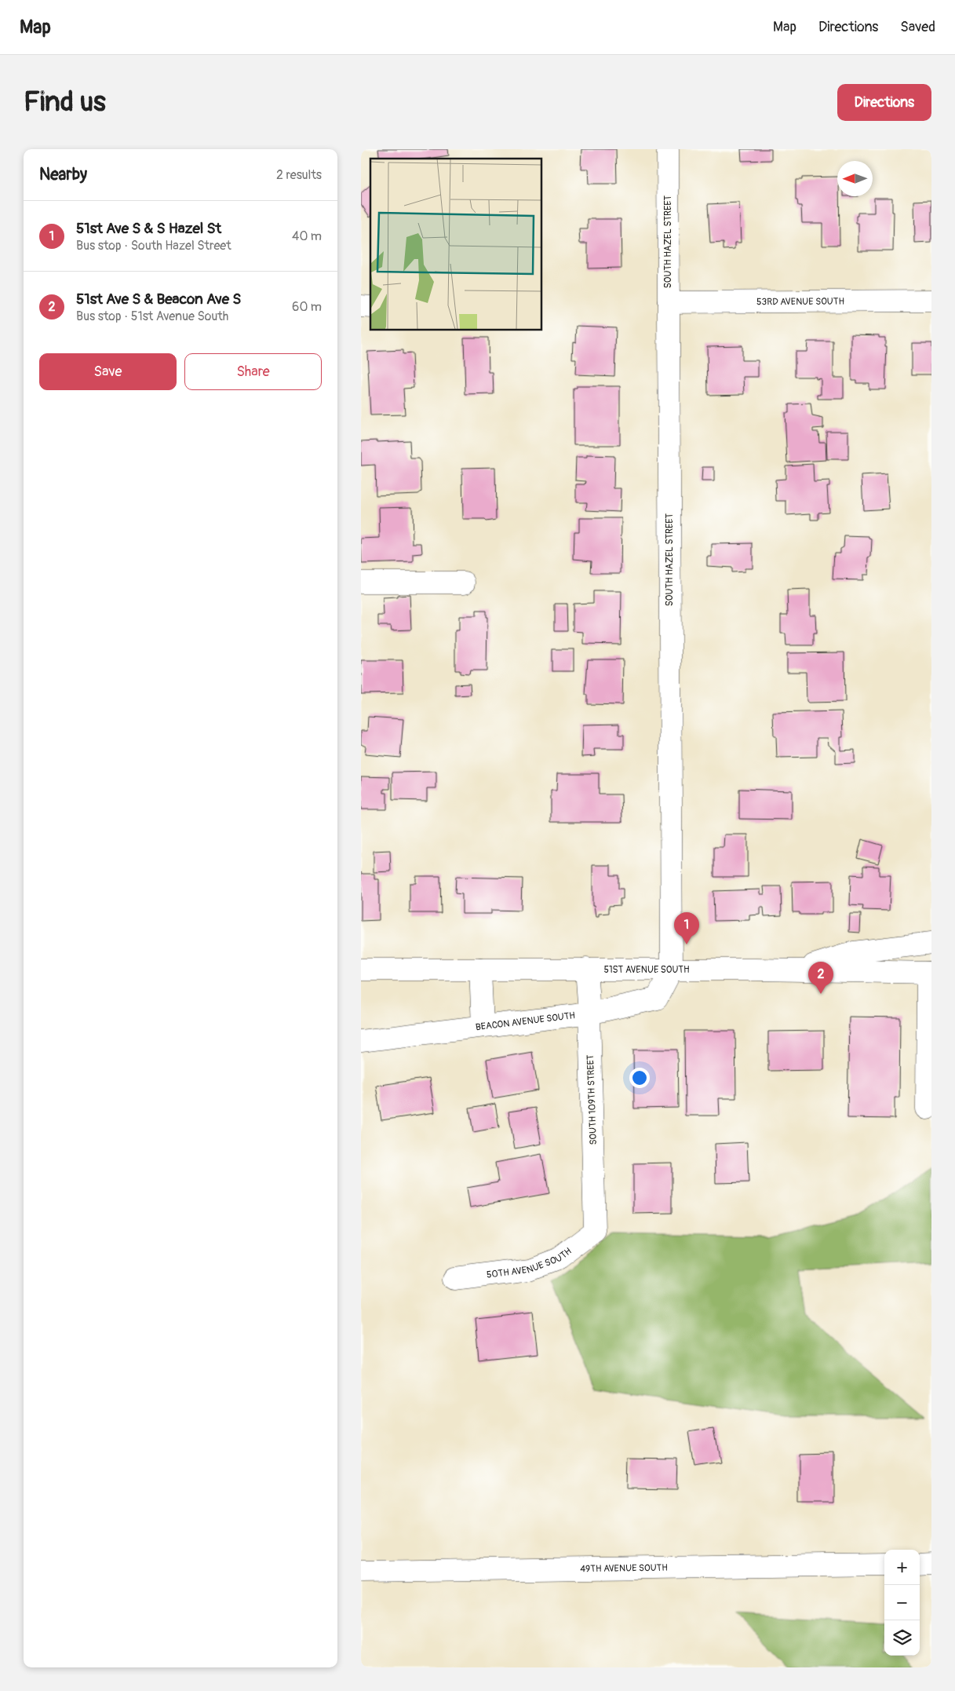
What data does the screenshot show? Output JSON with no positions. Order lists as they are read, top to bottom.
{
  "streets": {
    "street": [
      "SOUTH HAZEL STREET",
      "53RD AVENUE SOUTH",
      "51ST AVENUE SOUTH",
      "BEACON AVENUE SOUTH",
      "SOUTH 109TH STREET",
      "50TH AVENUE SOUTH",
      "49TH AVENUE SOUTH"
    ]
  },
  "crossings": [
    ["SOUTH HAZEL STREET", "53RD AVENUE SOUTH"],
    ["SOUTH HAZEL STREET", "51ST AVENUE SOUTH"],
    ["SOUTH HAZEL STREET", "BEACON AVENUE SOUTH"],
    ["51ST AVENUE SOUTH", "BEACON AVENUE SOUTH"],
    ["51ST AVENUE SOUTH", "SOUTH 109TH STREET"],
    ["BEACON AVENUE SOUTH", "SOUTH 109TH STREET"],
    ["SOUTH 109TH STREET", "50TH AVENUE SOUTH"]
  ],
  "north": "left",
  "page": {
    "header": "Map",
    "nav": ["Map", "Directions", "Saved"],
    "buttons": [
      "Directions",
      ["Save", "Share"]
    ],
    "title": "Find us",
    "heading": ["Nearby", "2 results"],
    "list": [
      {
        "mark": "1",
        "name": "51st Ave S & S Hazel St",
        "note": "Bus stop · South Hazel Street",
        "value": "40 m"
      },
      {
        "mark": "2",
        "name": "51st Ave S & Beacon Ave S",
        "note": "Bus stop · 51st Avenue South",
        "value": "60 m"
      }
    ],
    "pins": ["1", "2"],
    "map_buttons": ["+", "−"]
  }
}
